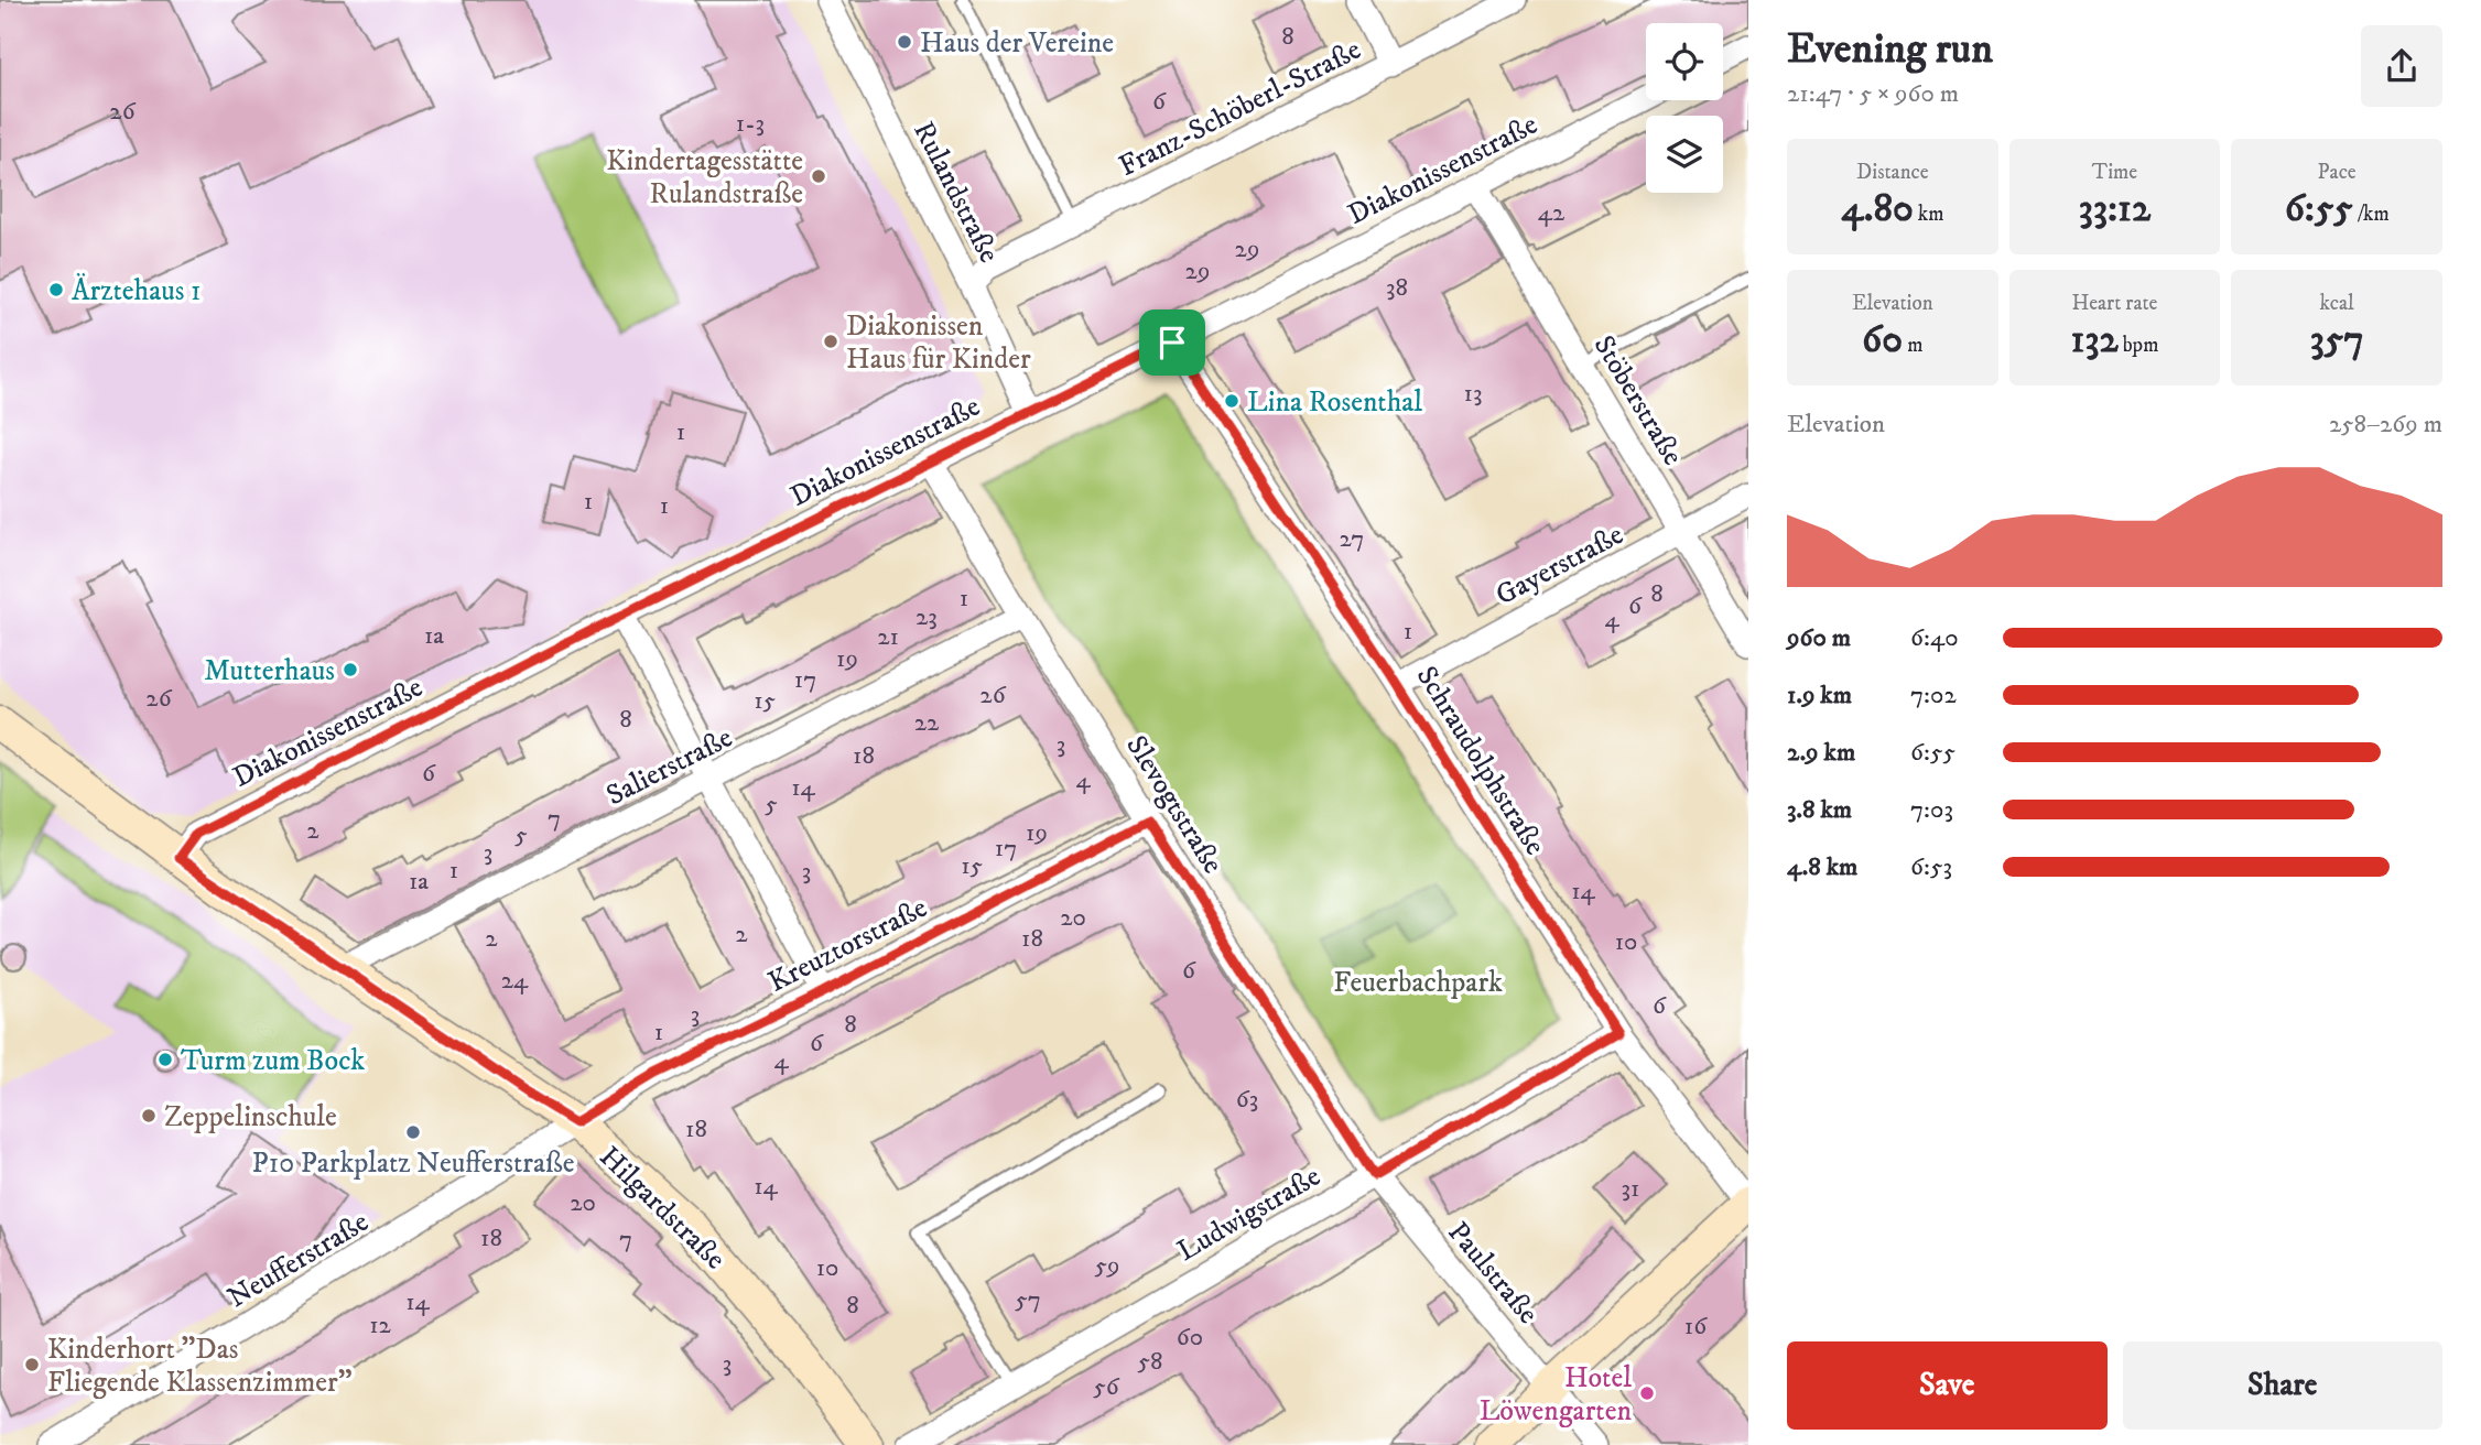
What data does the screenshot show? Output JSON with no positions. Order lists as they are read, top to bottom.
{
  "streets": {
    "street": [
      "Franz-Schöberl-Straße",
      "Diakonissenstraße",
      "Rulandstraße",
      "Stöberstraße",
      "Gayerstraße",
      "Schraudolphstraße",
      "Salierstraße",
      "Slevogtstraße",
      "Kreuztorstraße",
      "Hilgardstraße",
      "Ludwigstraße",
      "Neufferstraße",
      "Paulstraße"
    ]
  },
  "crossings": [
    ["Franz-Schöberl-Straße", "Rulandstraße"],
    ["Diakonissenstraße", "Rulandstraße"],
    ["Diakonissenstraße", "Stöberstraße"],
    ["Diakonissenstraße", "Schraudolphstraße"],
    ["Diakonissenstraße", "Slevogtstraße"],
    ["Diakonissenstraße", "Hilgardstraße"],
    ["Stöberstraße", "Gayerstraße"],
    ["Gayerstraße", "Schraudolphstraße"],
    ["Schraudolphstraße", "Ludwigstraße"],
    ["Salierstraße", "Slevogtstraße"],
    ["Salierstraße", "Hilgardstraße"],
    ["Slevogtstraße", "Kreuztorstraße"],
    ["Slevogtstraße", "Ludwigstraße"],
    ["Slevogtstraße", "Paulstraße"],
    ["Kreuztorstraße", "Hilgardstraße"],
    ["Kreuztorstraße", "Neufferstraße"],
    ["Hilgardstraße", "Neufferstraße"],
    ["Ludwigstraße", "Paulstraße"]
  ],
  "parks": ["Feuerbachpark"],
  "places": [
    "Haus der Vereine",
    "Kindertagesstätte Rulandstraße",
    "Ärztehaus 1",
    "Diakonissen Haus für Kinder",
    "Lina Rosenthal",
    "Mutterhaus",
    "Turm zum Bock",
    "Zeppelinschule",
    "P10 Parkplatz Neufferstraße",
    "Kinderhort \"Das Fliegende Klassenzimmer\"",
    "Hotel Löwengarten"
  ],
  "house_numbers": [
    "8",
    "6",
    "26",
    "1-3",
    "42",
    "29",
    "29",
    "38",
    "13",
    "1",
    "1",
    "1",
    "27",
    "8",
    "1",
    "6",
    "23",
    "4",
    "1",
    "1a",
    "21",
    "19",
    "17",
    "26",
    "26",
    "15",
    "8",
    "22",
    "3",
    "18",
    "6",
    "4",
    "14",
    "5",
    "7",
    "2",
    "19",
    "5",
    "17",
    "3",
    "15",
    "1",
    "3",
    "1a",
    "14",
    "20",
    "2",
    "2",
    "18",
    "10",
    "6",
    "24",
    "6",
    "3",
    "8",
    "1",
    "6",
    "4",
    "63",
    "18",
    "14",
    "31",
    "20",
    "18",
    "7",
    "59",
    "10",
    "57",
    "14",
    "8",
    "12",
    "16",
    "60",
    "58",
    "3",
    "56"
  ],
  "page": {
    "heading": ["Evening run", "21:47 · 5 × 960 m"],
    "stats": [
      ["Distance", "4.80 km"],
      ["Time", "33:12"],
      ["Pace", "6:55 /km"],
      ["Elevation", "60 m"],
      ["Heart rate", "132 bpm"],
      ["kcal", "357"]
    ],
    "chart": ["Elevation", "258–269 m"],
    "list": [
      {
        "name": "960 m",
        "note": "6:40"
      },
      {
        "name": "1.9 km",
        "note": "7:02"
      },
      {
        "name": "2.9 km",
        "note": "6:55"
      },
      {
        "name": "3.8 km",
        "note": "7:03"
      },
      {
        "name": "4.8 km",
        "note": "6:53"
      }
    ],
    "buttons": ["Save", "Share"]
  }
}
